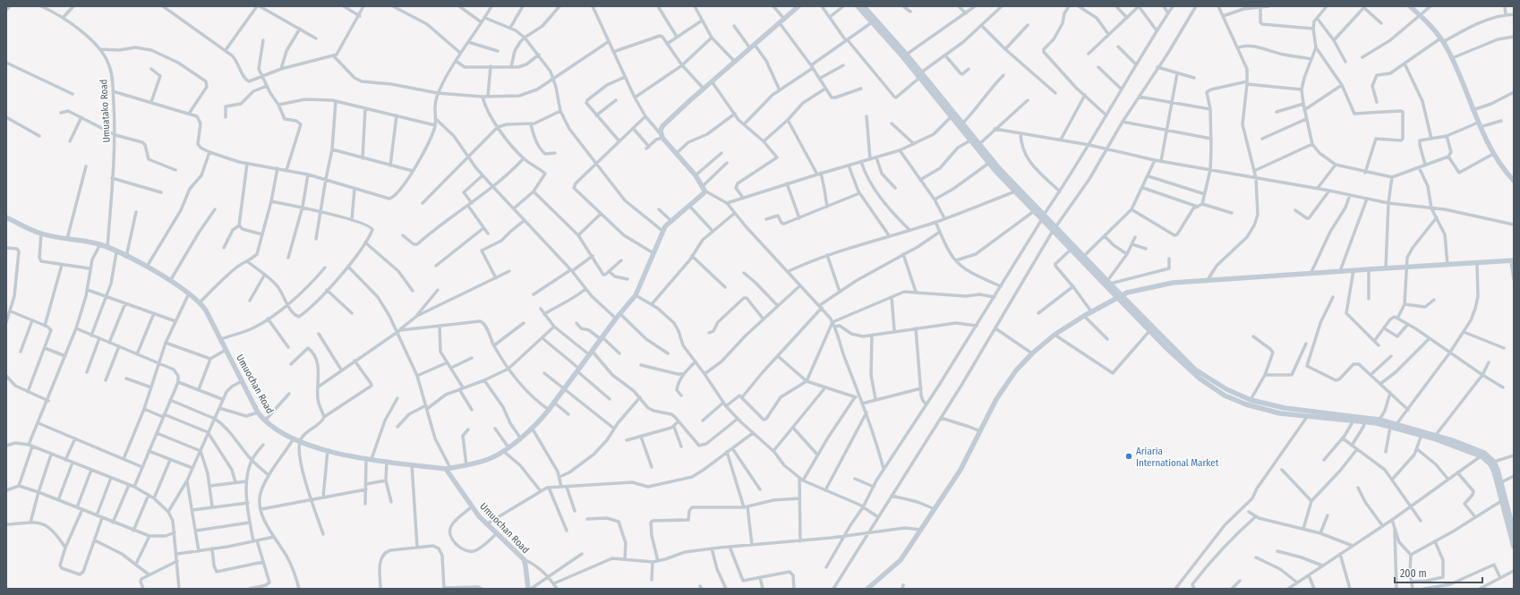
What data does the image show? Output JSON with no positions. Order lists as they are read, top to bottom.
{
  "streets": {
    "main road": ["Umuochan Road"],
    "street": ["Umuatako Road"]
  },
  "crossings": [
    ["Umuatako Road", "Umuochan Road"]
  ],
  "places": ["Ariaria International Market"],
  "scale_bar": "200 m"
}
